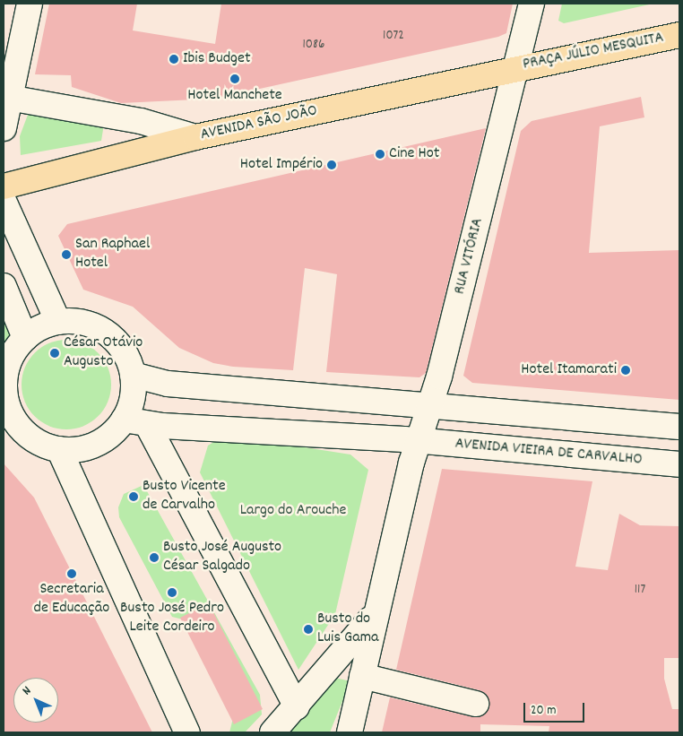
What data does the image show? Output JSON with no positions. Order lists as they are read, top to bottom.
{
  "streets": {
    "main road": ["PRAÇA JÚLIO MESQUITA", "AVENIDA SÃO JOÃO"],
    "street": ["RUA VITÓRIA", "AVENIDA VIEIRA DE CARVALHO"]
  },
  "crossings": [
    ["PRAÇA JÚLIO MESQUITA", "AVENIDA SÃO JOÃO"],
    ["PRAÇA JÚLIO MESQUITA", "RUA VITÓRIA"],
    ["AVENIDA SÃO JOÃO", "RUA VITÓRIA"],
    ["RUA VITÓRIA", "AVENIDA VIEIRA DE CARVALHO"]
  ],
  "parks": ["Largo do Arouche"],
  "places": [
    "Ibis Budget",
    "Hotel Manchete",
    "Cine Hot",
    "Hotel Império",
    "San Raphael Hotel",
    "César Otávio Augusto",
    "Hotel Itamarati",
    "Busto Vicente de Carvalho",
    "Busto José Augusto César Salgado",
    "Secretaria de Educação",
    "Busto José Pedro Leite Cordeiro",
    "Busto do Luis Gama"
  ],
  "house_numbers": ["1072", "1086", "117"],
  "scale_bar": "20 m",
  "north": "top left"
}
